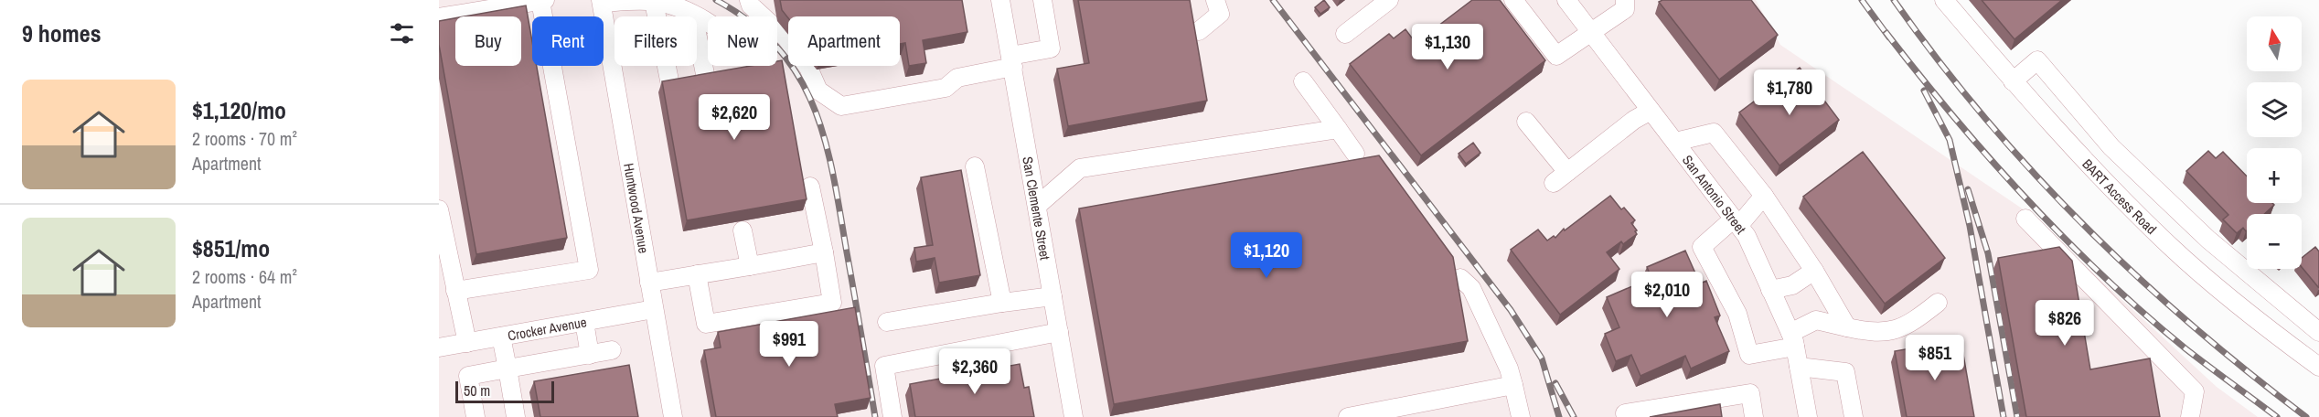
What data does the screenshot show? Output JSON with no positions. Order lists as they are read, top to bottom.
{
  "streets": {
    "street": [
      "San Antonio Street",
      "BART Access Road",
      "Huntwood Avenue",
      "San Clemente Street",
      "Crocker Avenue"
    ]
  },
  "crossings": [
    ["Huntwood Avenue", "Crocker Avenue"]
  ],
  "scale_bar": "50 m",
  "north": "top",
  "page": {
    "heading": "9 homes",
    "map_buttons": ["+", "−"],
    "chip": [
      "Buy",
      "Rent",
      "Filters",
      "New",
      "Apartment"
    ],
    "price": [
      "$1,130",
      "$1,780",
      "$2,620",
      "$1,120",
      "$2,010",
      "$826",
      "$991",
      "$851",
      "$2,360"
    ],
    "list": [
      {
        "name": "$1,120/mo",
        "note": "2 rooms · 70 m² · Apartment"
      },
      {
        "name": "$851/mo",
        "note": "2 rooms · 64 m² · Apartment"
      }
    ],
    "scale": "50 m"
  }
}
